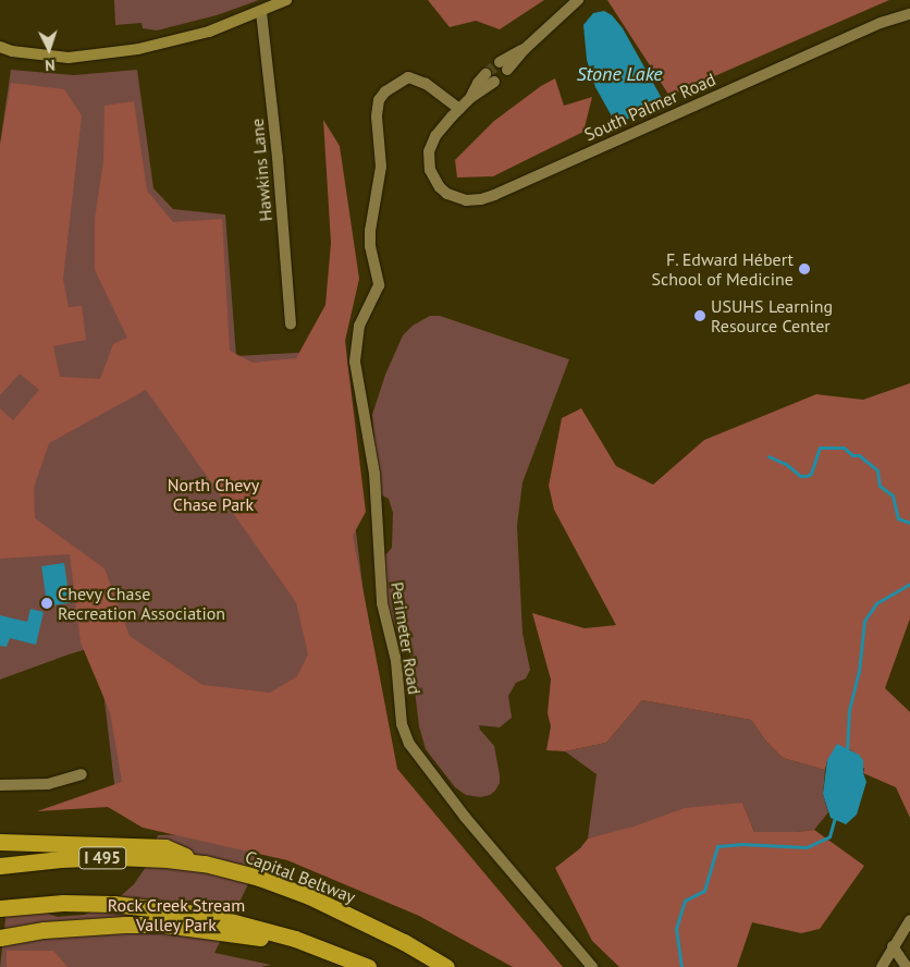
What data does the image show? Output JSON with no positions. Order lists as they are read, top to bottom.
{
  "streets": {
    "highway": ["I 495", "Capital Beltway"],
    "street": ["South Palmer Road", "Hawkins Lane", "Perimeter Road"]
  },
  "crossings": [
    ["South Palmer Road", "Perimeter Road"]
  ],
  "water": ["Stone Lake"],
  "parks": ["North Chevy Chase Park", "Rock Creek Stream Valley Park"],
  "places": ["F. Edward Hébert School of Medicine", "USUHS Learning Resource Center", "Chevy Chase Recreation Association"],
  "north": "bottom"
}
